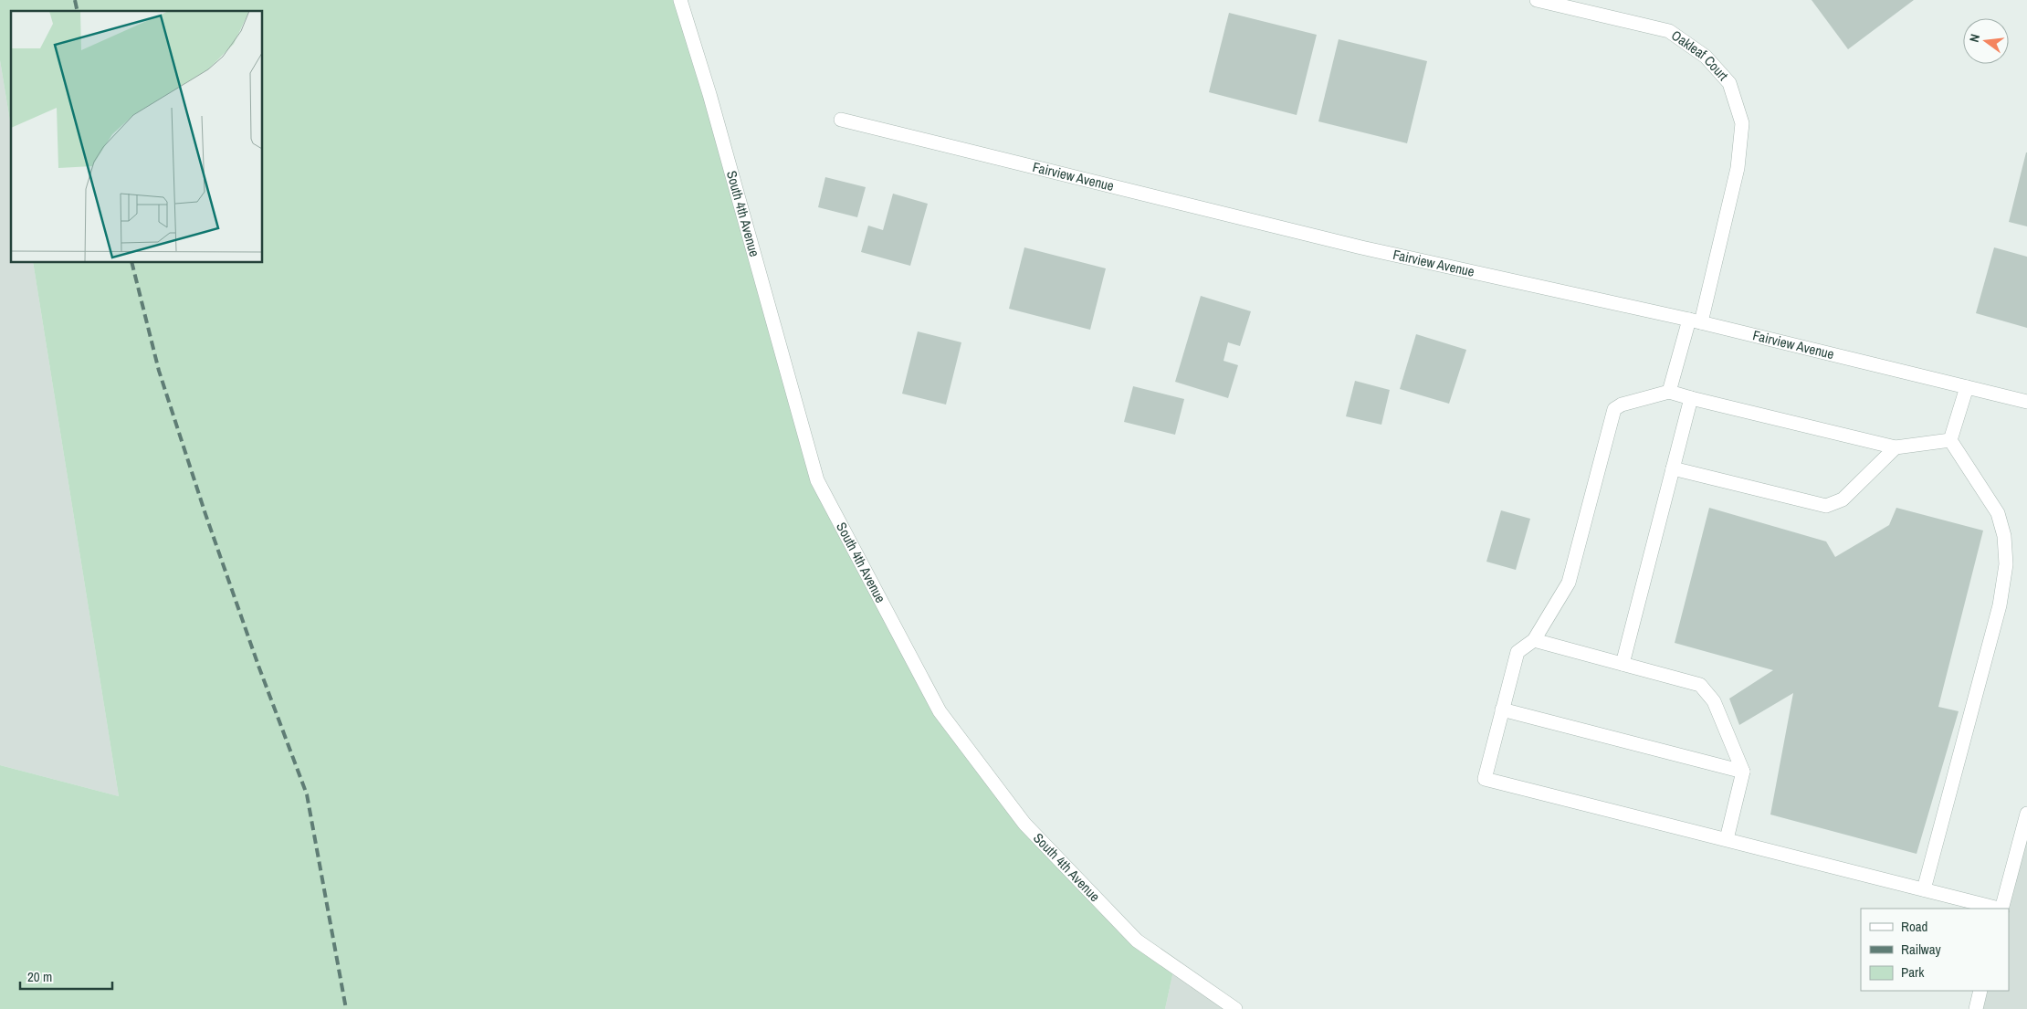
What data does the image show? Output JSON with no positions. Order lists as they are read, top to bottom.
{
  "streets": {
    "street": ["Oakleaf Court", "Fairview Avenue", "South 4th Avenue"]
  },
  "crossings": [
    ["Oakleaf Court", "Fairview Avenue"]
  ],
  "legend": ["Road", "Railway", "Park"],
  "scale_bar": "20 m",
  "north": "left"
}
